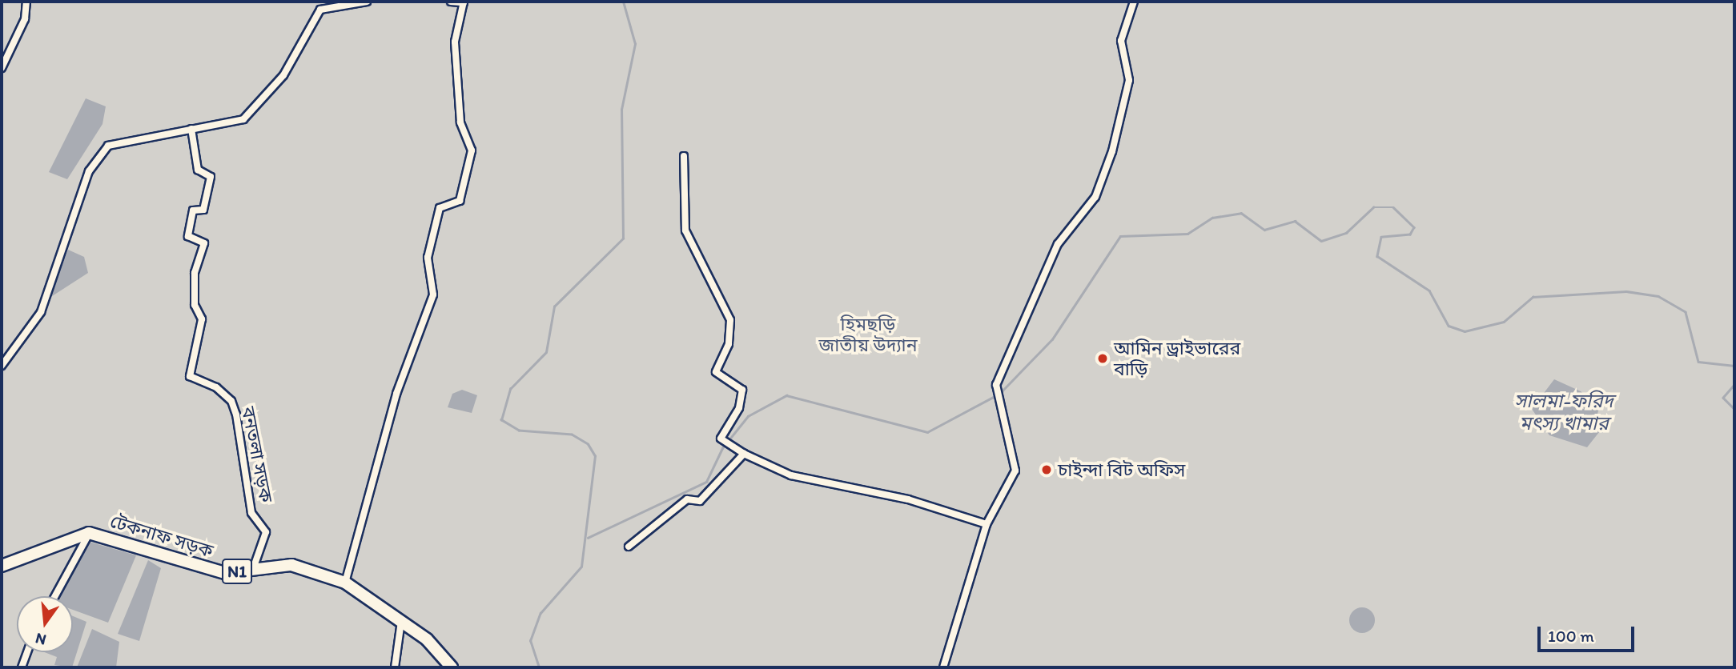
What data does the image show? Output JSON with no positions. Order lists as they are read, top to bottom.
{
  "streets": {
    "highway": ["টেকনাফ সড়ক", "N1"],
    "street": ["বনতলা সড়ক"]
  },
  "crossings": [
    ["বনতলা সড়ক", "টেকনাফ সড়ক"]
  ],
  "water": ["সালমা-ফরিদ মৎস্য খামার"],
  "parks": ["হিমছড়ি জাতীয় উদ্যান"],
  "places": ["আমিন ড্রাইভারের বাড়ি", "চাইন্দা বিট অফিস"],
  "scale_bar": "100 m",
  "north": "bottom"
}
